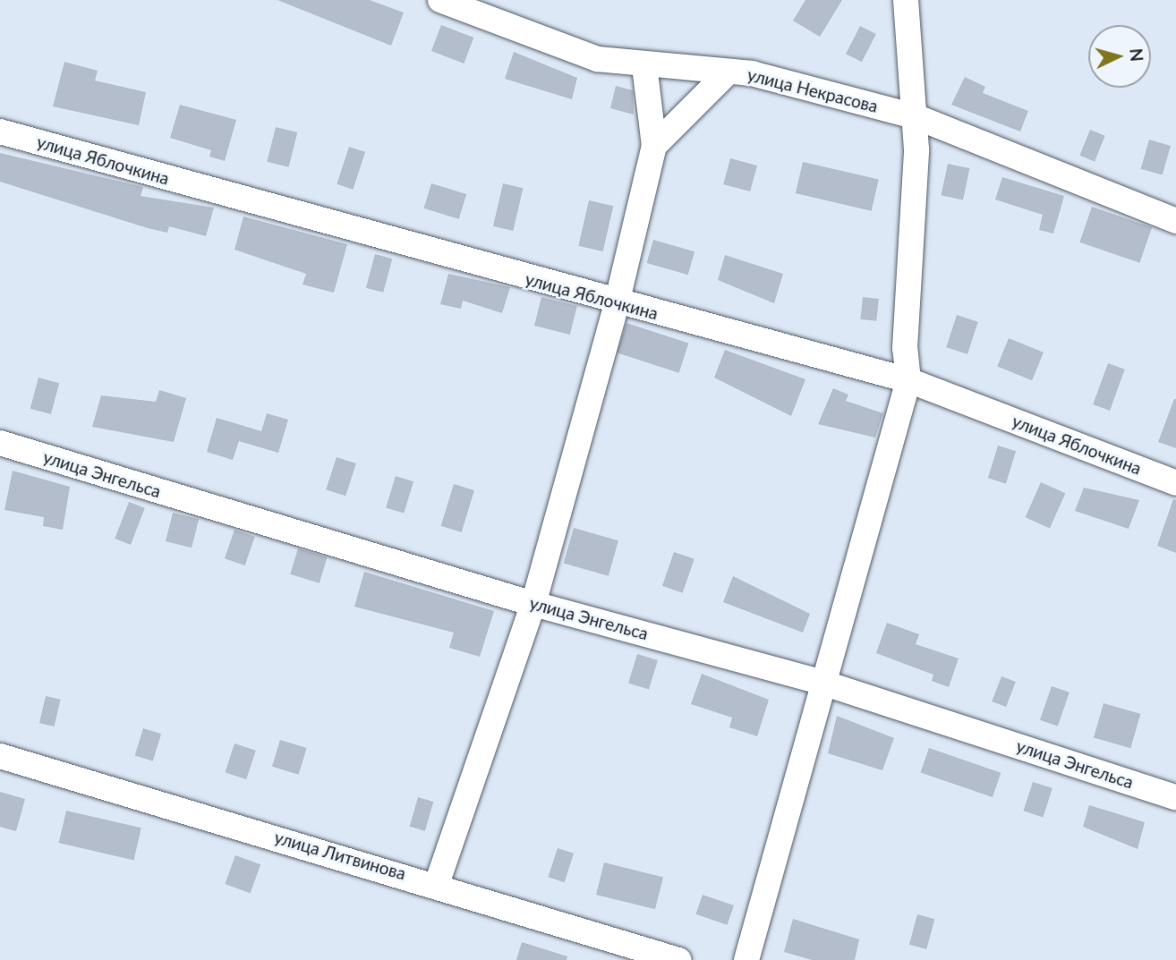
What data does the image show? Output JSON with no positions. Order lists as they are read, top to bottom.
{
  "streets": {
    "street": [
      "улица Некрасова",
      "улица Яблочкина",
      "улица Энгельса",
      "улица Литвинова"
    ]
  },
  "north": "right"
}
